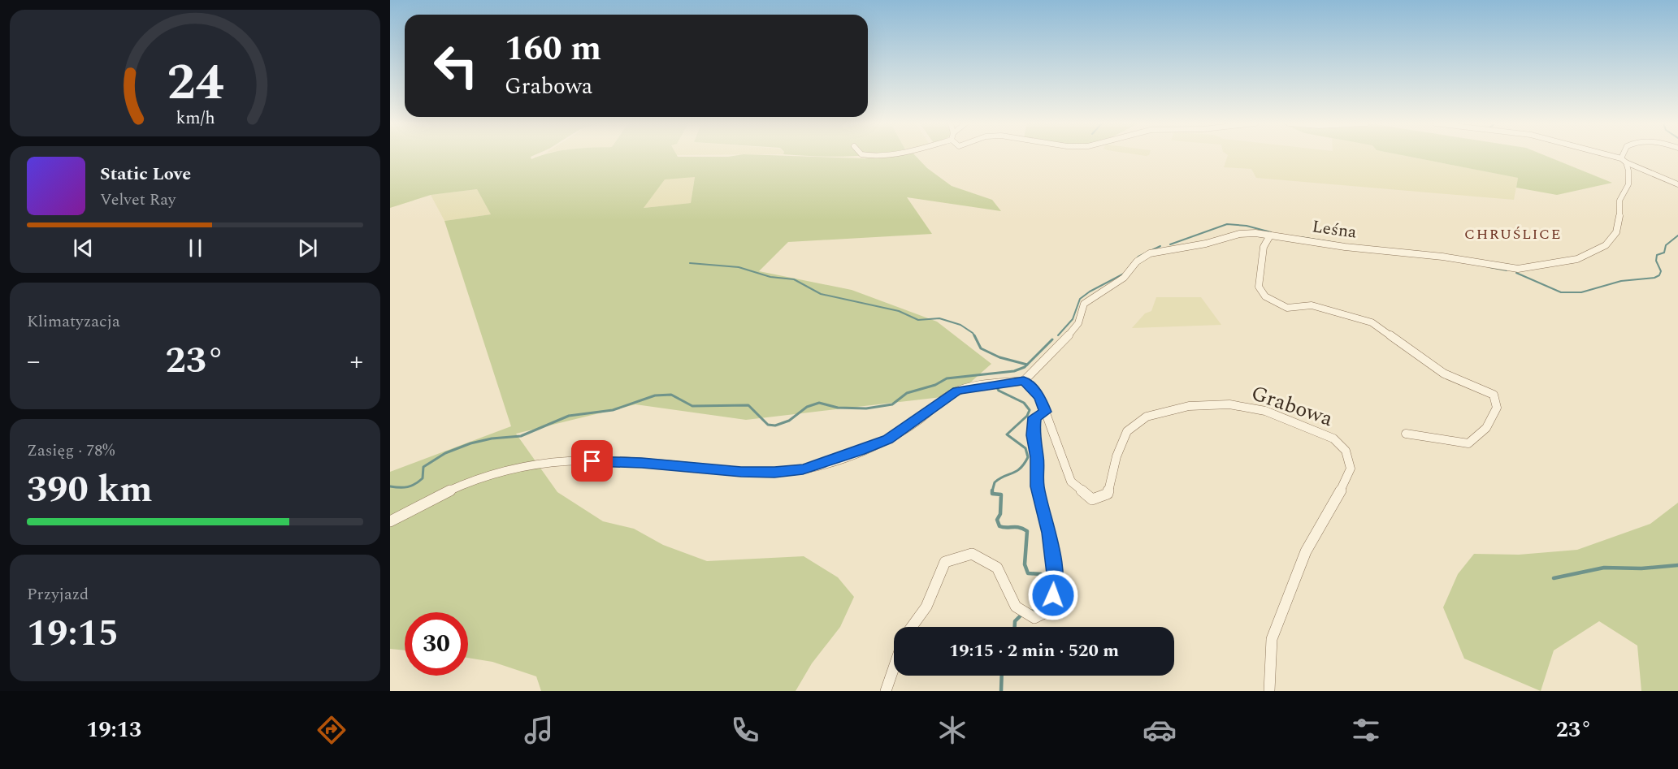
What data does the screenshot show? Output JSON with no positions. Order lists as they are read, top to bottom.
{
  "streets": {
    "street": ["Leśna", "Grabowa"]
  },
  "crossings": [
    ["Leśna", "Grabowa"]
  ],
  "districts": ["CHRUŚLICE"],
  "page": {
    "turn": ["160 m", "Grabowa"],
    "song": ["Static Love", "Velvet Ray"],
    "tile": [
      "Klimatyzacja",
      ["Zasięg · 78%", "390 km"],
      ["Przyjazd", "19:15"]
    ],
    "heat": ["−", "23°", "+"],
    "limit": "30",
    "trip": "19:15 · 2 min · 520 m",
    "tabs": ["19:13", "23°"],
    "gauge": ["24", "km/h"]
  }
}
